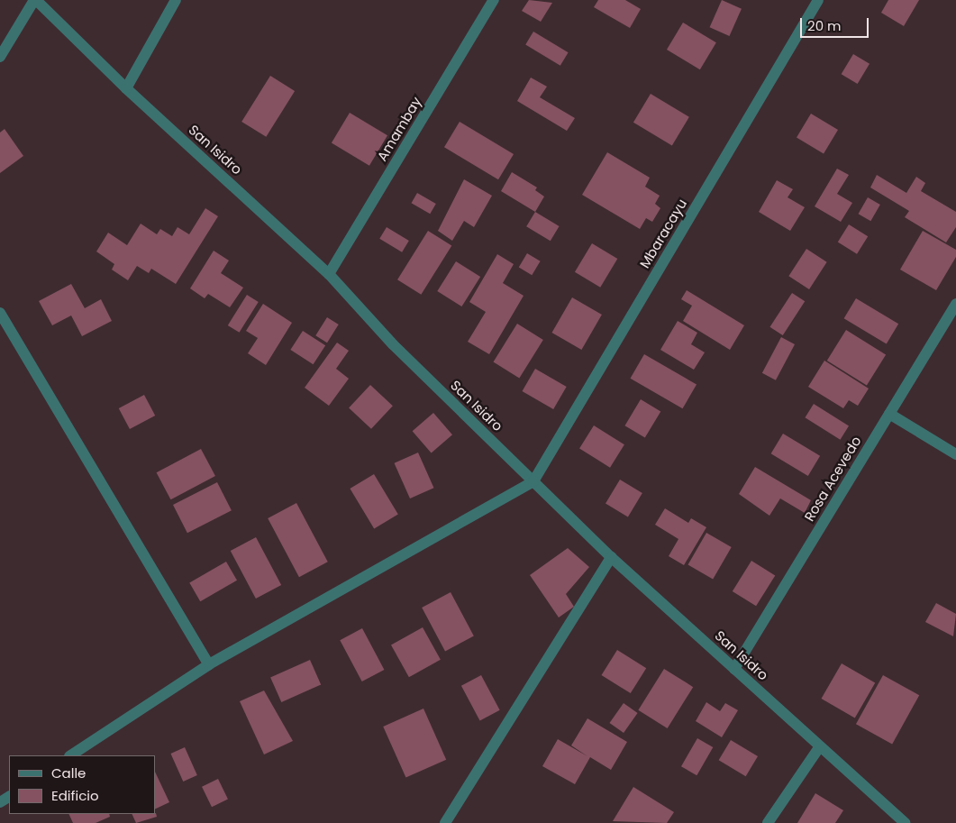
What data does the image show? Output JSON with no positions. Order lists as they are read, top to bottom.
{
  "streets": {
    "street": [
      "Amambay",
      "San Isidro",
      "Mbaracayu",
      "Rosa Acevedo"
    ]
  },
  "crossings": [
    ["Amambay", "San Isidro"],
    ["San Isidro", "Mbaracayu"],
    ["San Isidro", "Rosa Acevedo"]
  ],
  "legend": ["Calle", "Edificio"],
  "scale_bar": "20 m"
}
